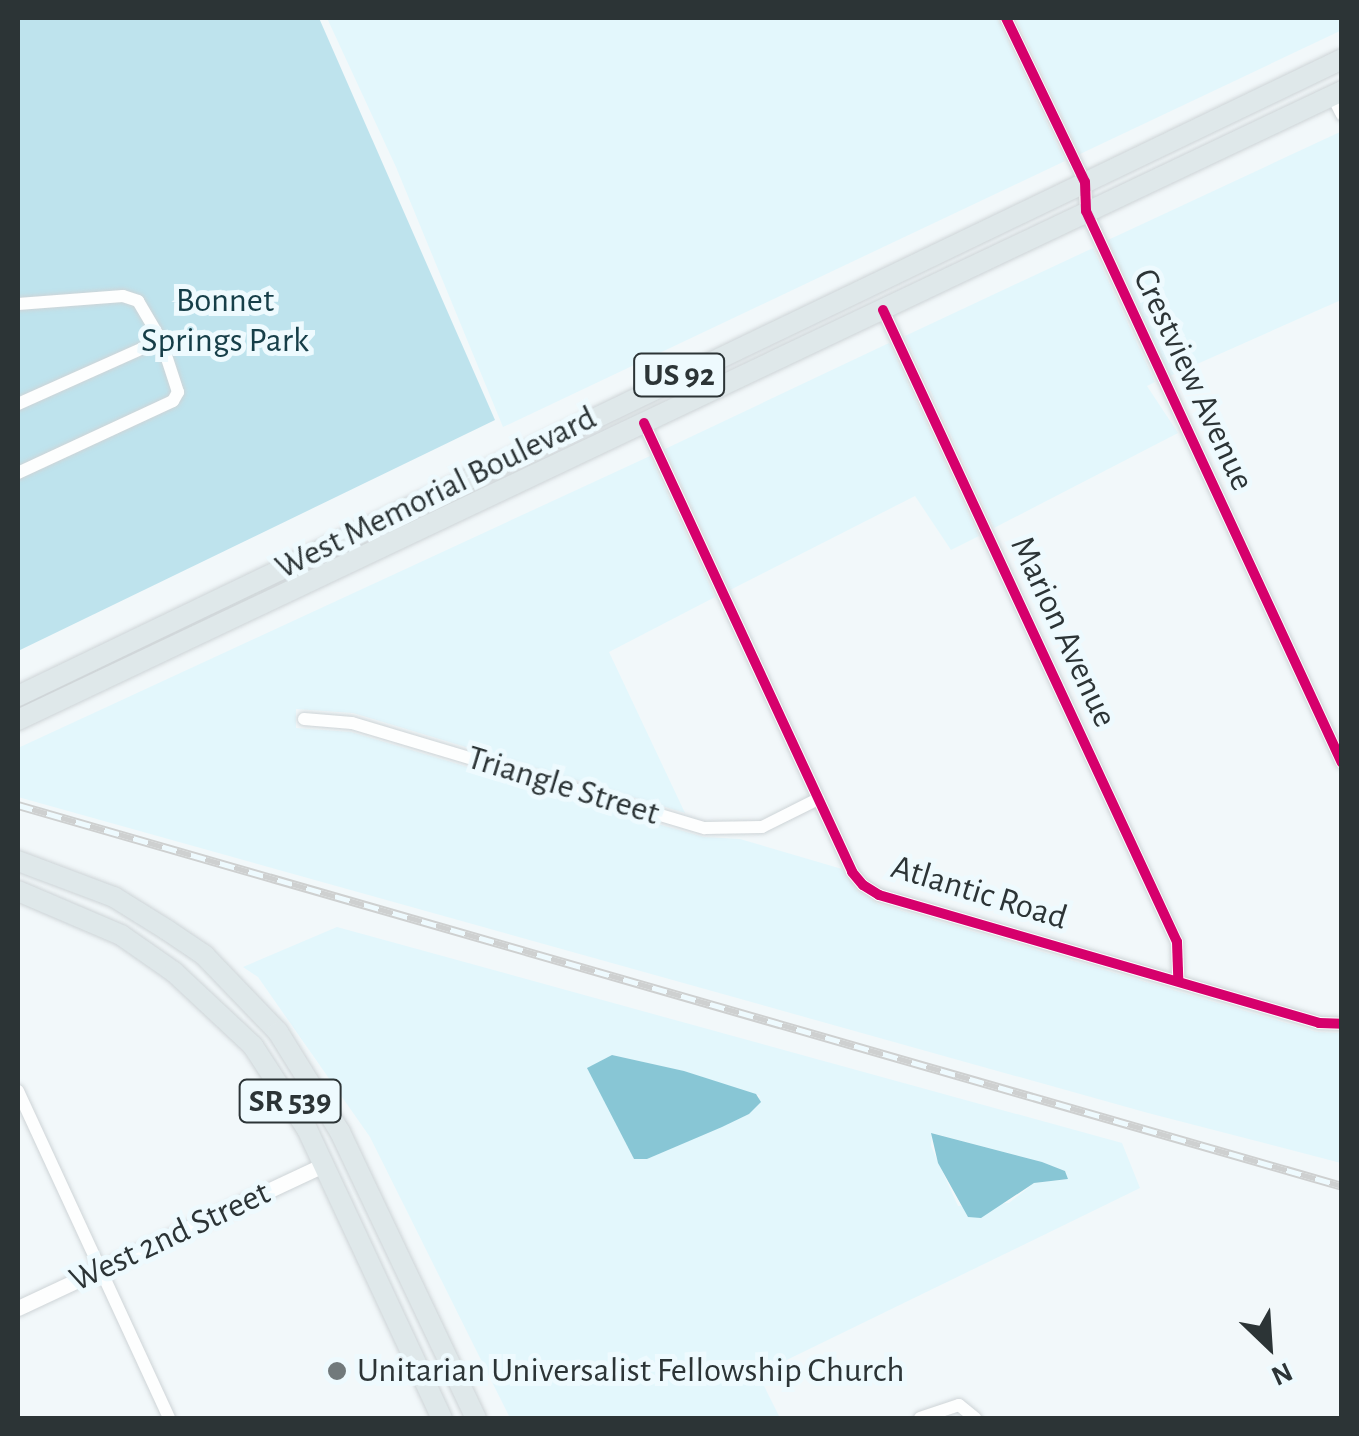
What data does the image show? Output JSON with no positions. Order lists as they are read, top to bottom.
{
  "streets": {
    "main road": ["US 92", "West Memorial Boulevard", "SR 539"],
    "street": [
      "Crestview Avenue",
      "Marion Avenue",
      "Triangle Street",
      "Atlantic Road",
      "West 2nd Street"
    ]
  },
  "crossings": [
    ["Crestview Avenue", "West Memorial Boulevard"],
    ["West Memorial Boulevard", "Marion Avenue"],
    ["West Memorial Boulevard", "Atlantic Road"],
    ["Marion Avenue", "Atlantic Road"],
    ["Triangle Street", "Atlantic Road"],
    ["SR 539", "West 2nd Street"]
  ],
  "parks": ["Bonnet Springs Park"],
  "places": ["Unitarian Universalist Fellowship Church"],
  "north": "bottom right"
}
